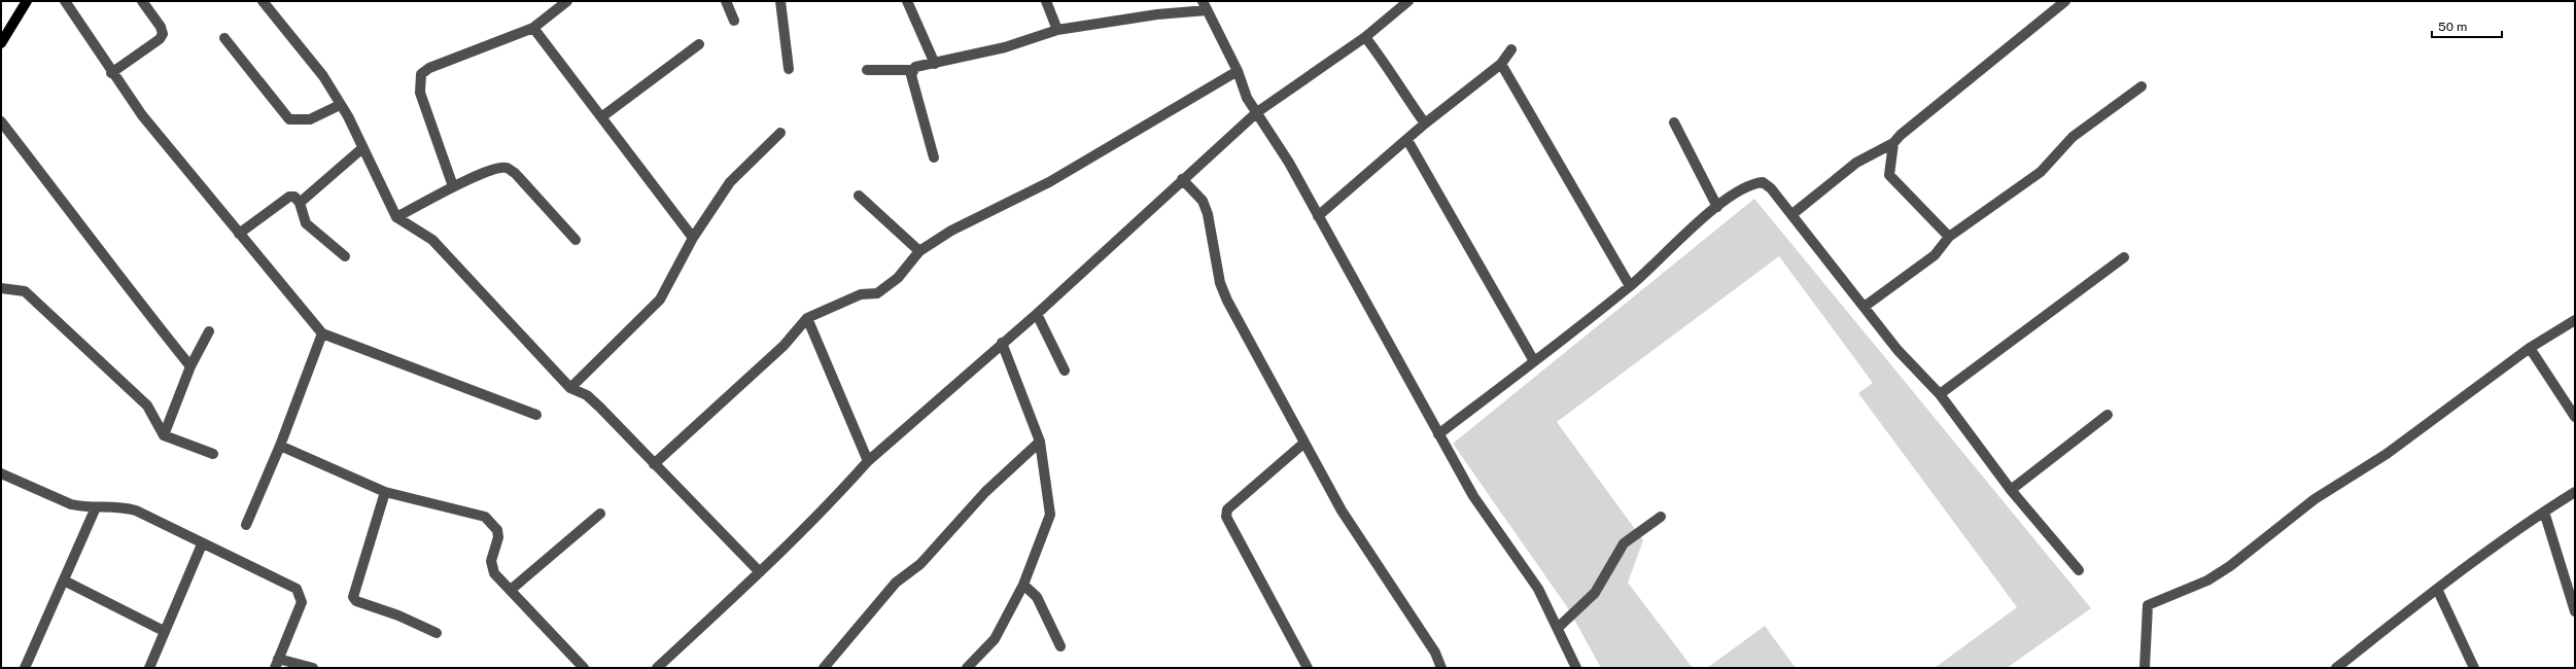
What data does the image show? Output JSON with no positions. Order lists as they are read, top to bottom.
{
  "scale_bar": "50 m"
}
